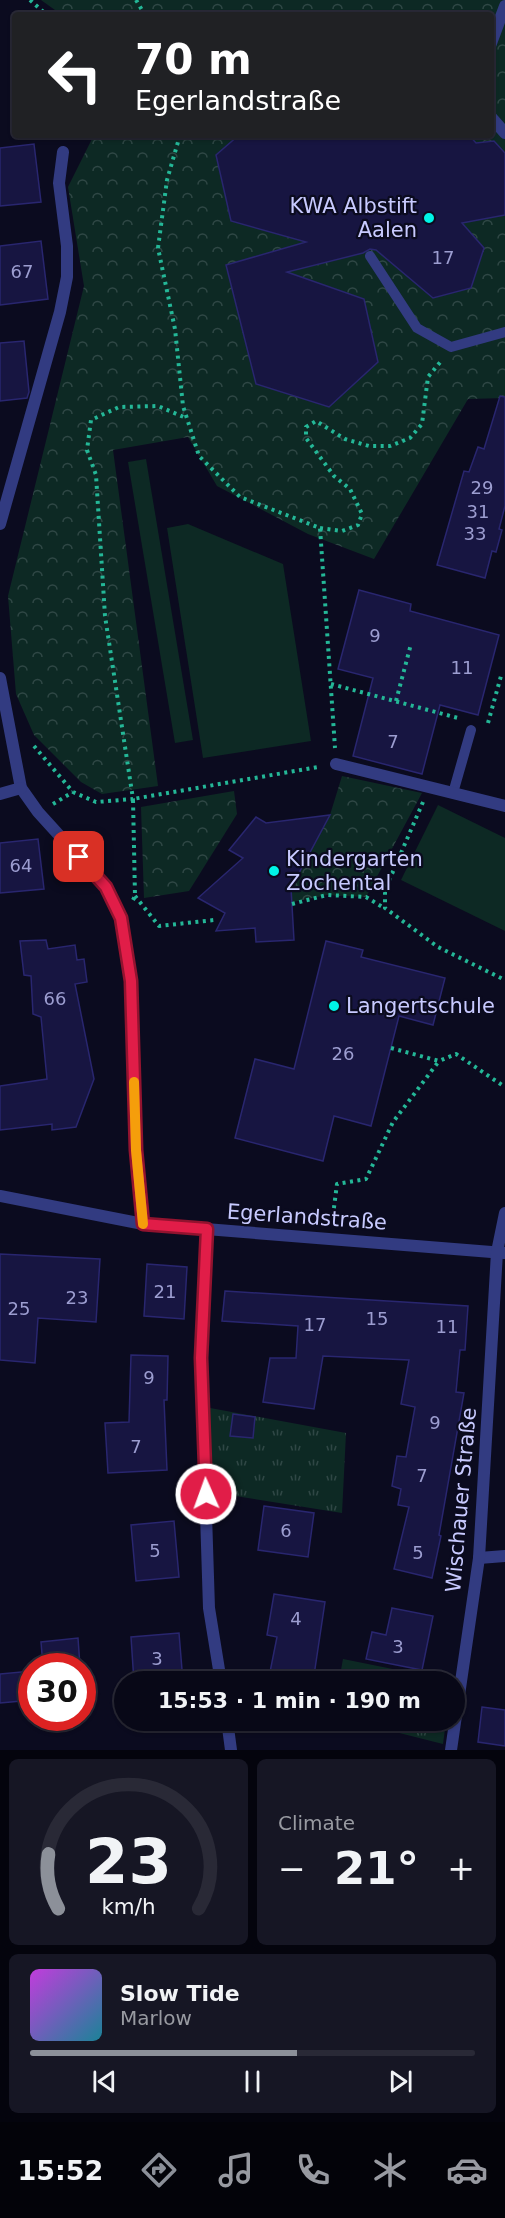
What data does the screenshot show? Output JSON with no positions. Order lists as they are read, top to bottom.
{
  "streets": {
    "street": ["Egerlandstraße", "Wischauer Straße"]
  },
  "crossings": [
    ["Egerlandstraße", "Wischauer Straße"]
  ],
  "places": ["KWA Albstift Aalen", "Kindergarten Zochental", "Langertschule"],
  "house_numbers": [
    "17",
    "67",
    "29",
    "31",
    "33",
    "9",
    "11",
    "7",
    "64",
    "66",
    "26",
    "21",
    "23",
    "25",
    "15",
    "17",
    "11",
    "9",
    "9",
    "7",
    "7",
    "6",
    "5",
    "5",
    "4",
    "3",
    "3"
  ],
  "page": {
    "turn": ["70 m", "Egerlandstraße"],
    "limit": "30",
    "trip": "15:53 · 1 min · 190 m",
    "tile": "Climate",
    "heat": ["−", "21°", "+"],
    "song": ["Slow Tide", "Marlow"],
    "tabs": "15:52",
    "gauge": ["23", "km/h"]
  }
}
